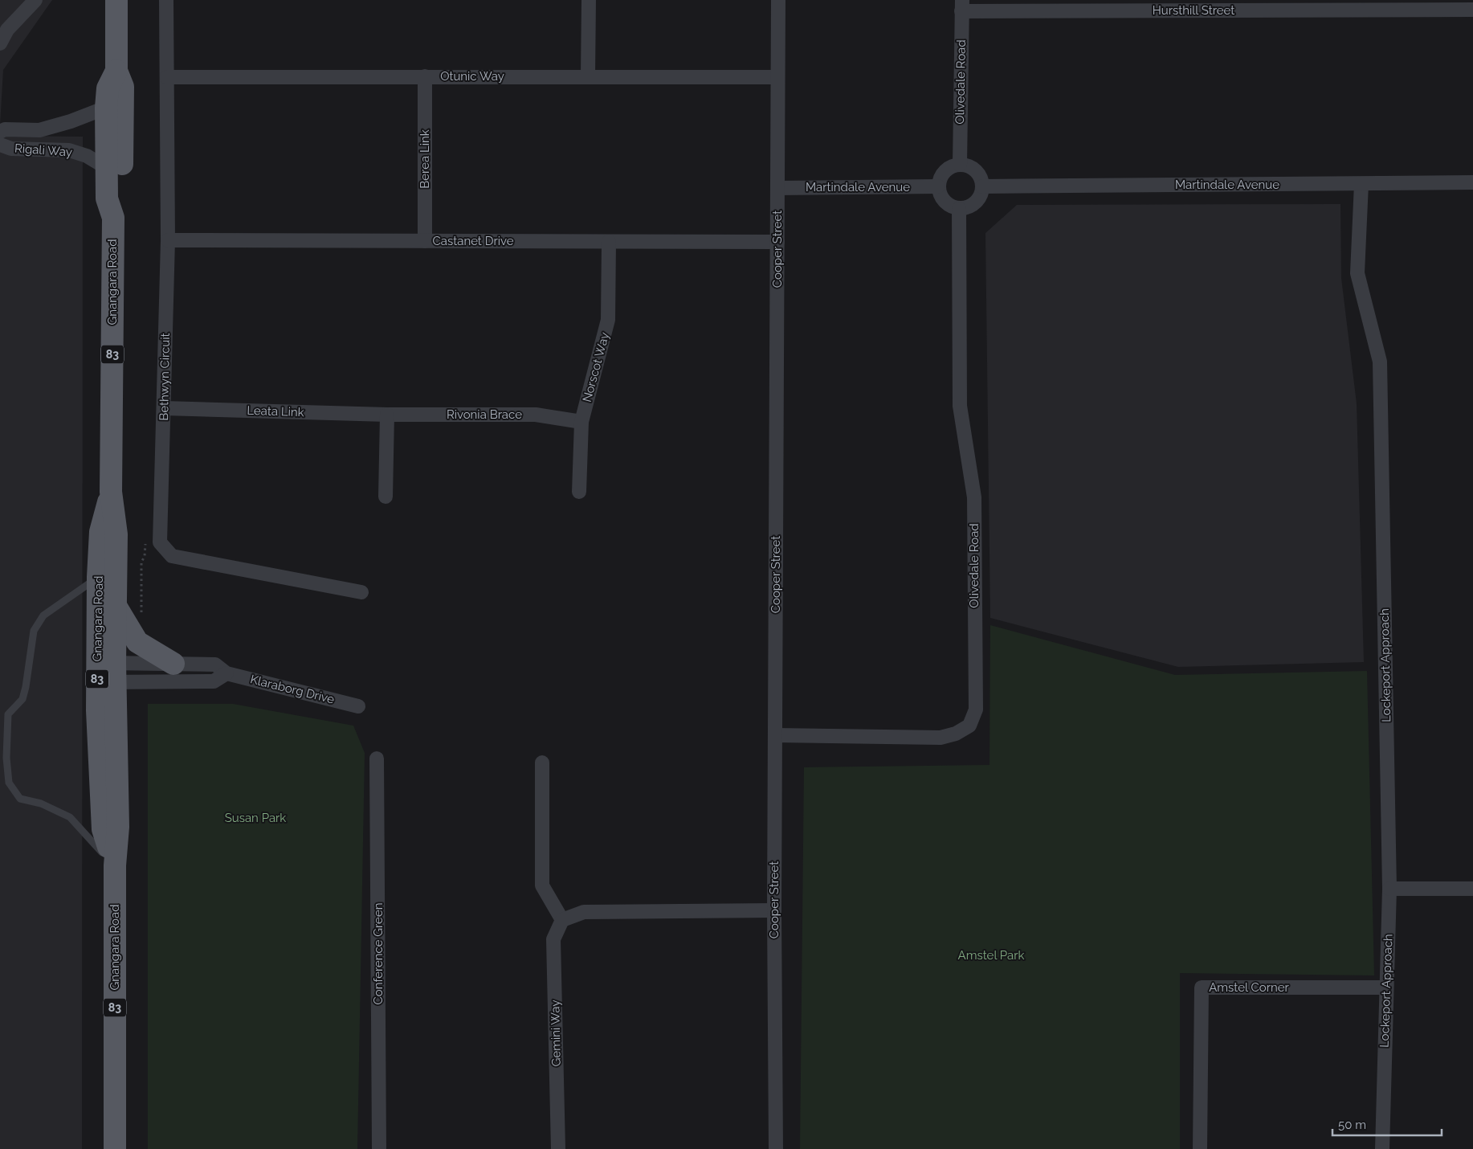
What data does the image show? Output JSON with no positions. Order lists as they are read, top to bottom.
{
  "streets": {
    "main road": ["Gnangara Road", "83"],
    "street": [
      "Hursthill Street",
      "Otunic Way",
      "Olivedale Road",
      "Rigali Way",
      "Berea Link",
      "Martindale Avenue",
      "Castanet Drive",
      "Cooper Street",
      "Norscot Way",
      "Bethwyn Circuit",
      "Leata Link",
      "Rivonia Brace",
      "Lockeport Approach",
      "Klaraborg Drive",
      "Conference Green",
      "Amstel Corner",
      "Gemini Way"
    ]
  },
  "crossings": [
    ["Hursthill Street", "Olivedale Road"],
    ["Otunic Way", "Berea Link"],
    ["Otunic Way", "Cooper Street"],
    ["Otunic Way", "Bethwyn Circuit"],
    ["Olivedale Road", "Martindale Avenue"],
    ["Olivedale Road", "Cooper Street"],
    ["Rigali Way", "Gnangara Road"],
    ["Berea Link", "Castanet Drive"],
    ["Martindale Avenue", "Cooper Street"],
    ["Martindale Avenue", "Lockeport Approach"],
    ["Castanet Drive", "Cooper Street"],
    ["Castanet Drive", "Norscot Way"],
    ["Castanet Drive", "Bethwyn Circuit"],
    ["Gnangara Road", "Klaraborg Drive"],
    ["Norscot Way", "Rivonia Brace"],
    ["Bethwyn Circuit", "Leata Link"],
    ["Leata Link", "Rivonia Brace"],
    ["Lockeport Approach", "Amstel Corner"]
  ],
  "parks": ["Susan Park", "Amstel Park"],
  "scale_bar": "50 m"
}
